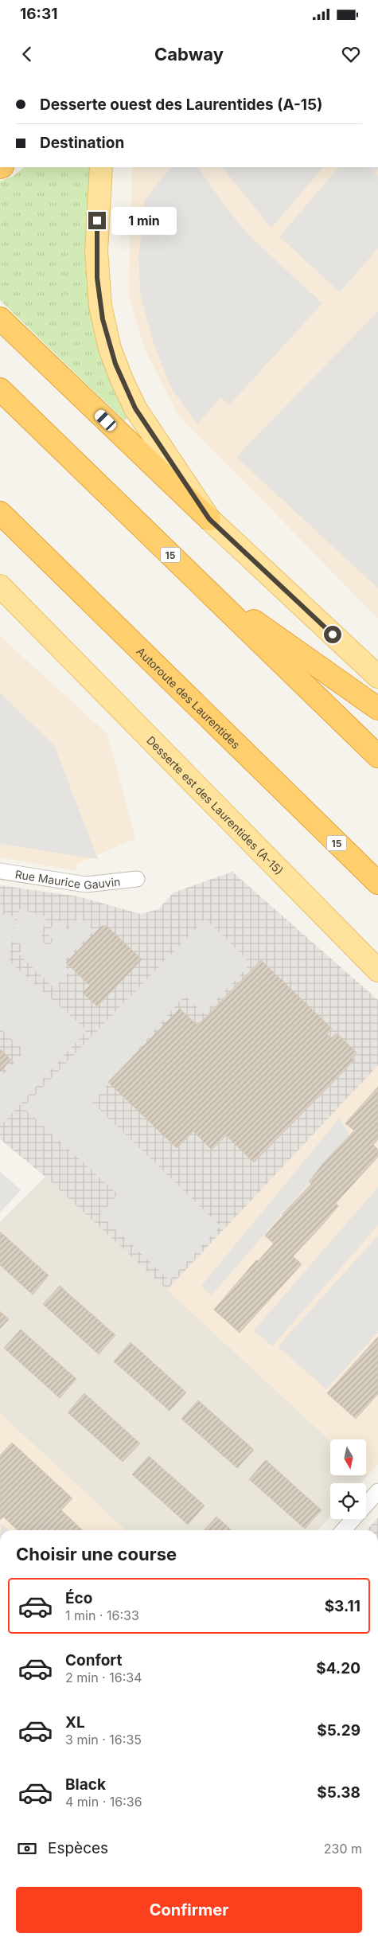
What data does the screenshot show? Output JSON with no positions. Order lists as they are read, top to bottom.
{
  "streets": {
    "highway": ["15", "Autoroute des Laurentides"],
    "main road": ["Desserte est des Laurentides (A-15)"],
    "street": ["Rue Maurice Gauvin"]
  },
  "north": "bottom",
  "page": {
    "status": "16:31",
    "header": "Cabway",
    "banner": ["Desserte ouest des Laurentides (A-15)", "Destination"],
    "bubble": "1 min",
    "heading": "Choisir une course",
    "list": [
      {
        "name": "Éco",
        "note": "1 min · 16:33",
        "value": "$3.11"
      },
      {
        "name": "Confort",
        "note": "2 min · 16:34",
        "value": "$4.20"
      },
      {
        "name": "XL",
        "note": "3 min · 16:35",
        "value": "$5.29"
      },
      {
        "name": "Black",
        "note": "4 min · 16:36",
        "value": "$5.38"
      }
    ],
    "pay": ["Espèces", "230 m"],
    "buttons": "Confirmer"
  }
}
